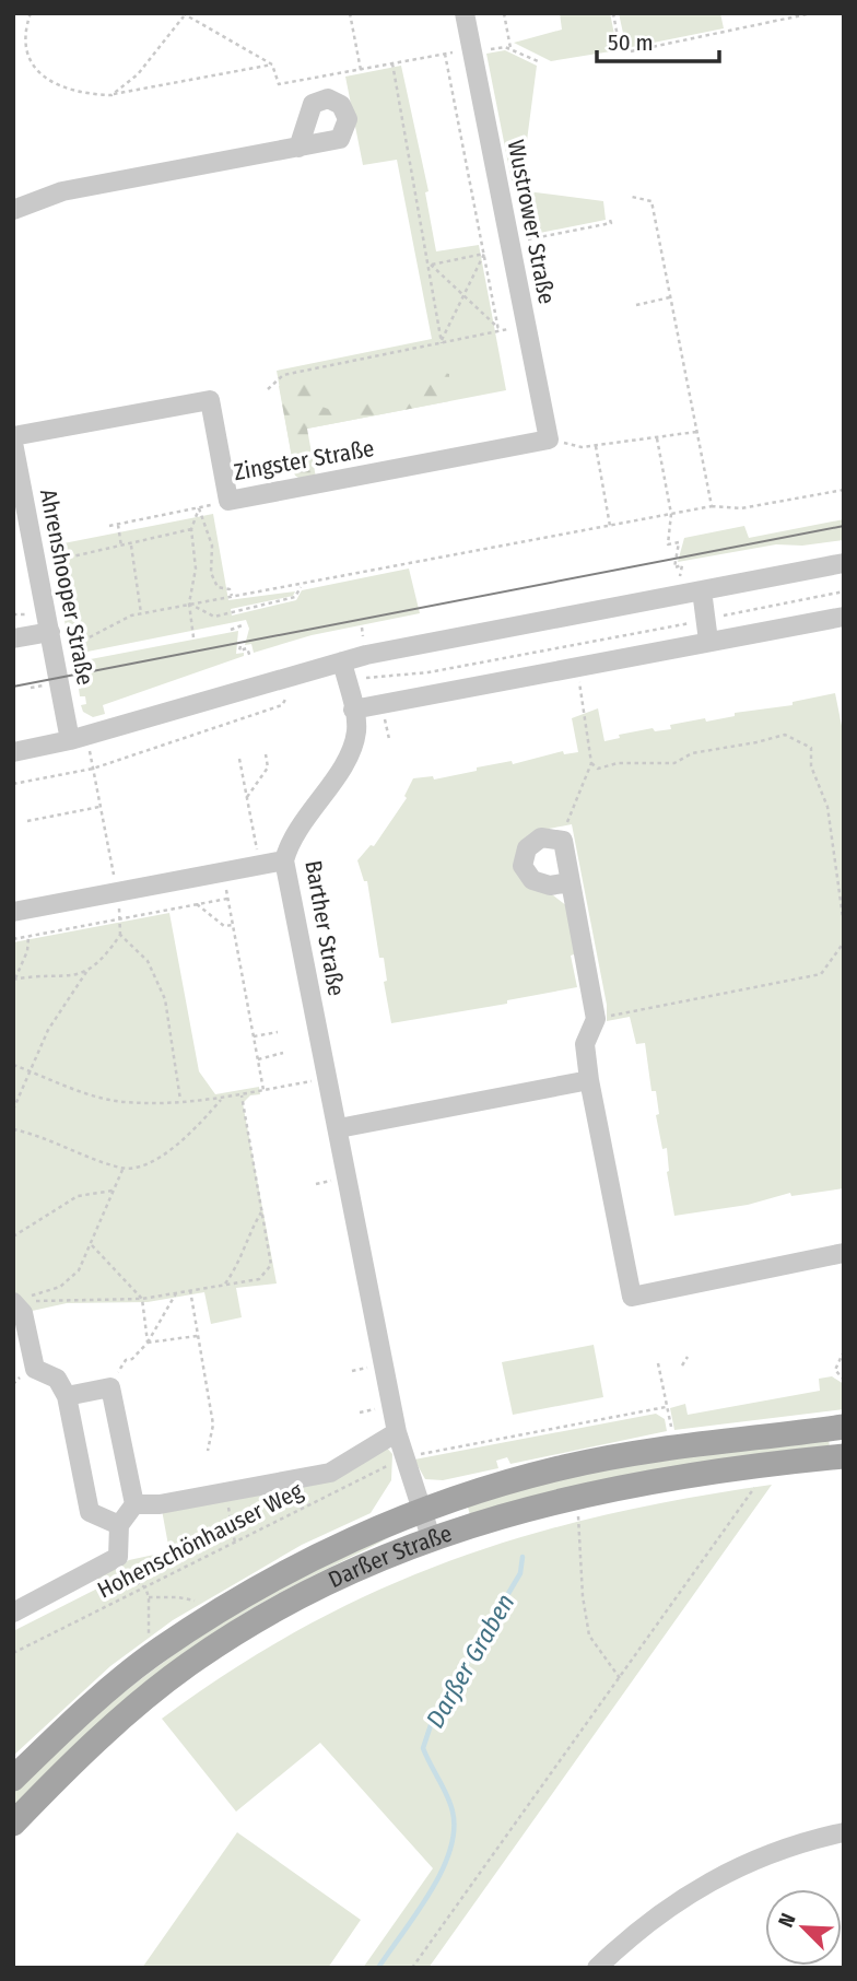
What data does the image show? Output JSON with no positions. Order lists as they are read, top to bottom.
{
  "streets": {
    "main road": ["Darßer Straße"],
    "street": [
      "Wustrower Straße",
      "Zingster Straße",
      "Ahrenshooper Straße",
      "Barther Straße"
    ],
    "path": ["Hohenschönhauser Weg"]
  },
  "crossings": [
    ["Wustrower Straße", "Zingster Straße"],
    ["Barther Straße", "Hohenschönhauser Weg"],
    ["Barther Straße", "Darßer Straße"]
  ],
  "water": ["Darßer Graben"],
  "scale_bar": "50 m",
  "north": "top left"
}
